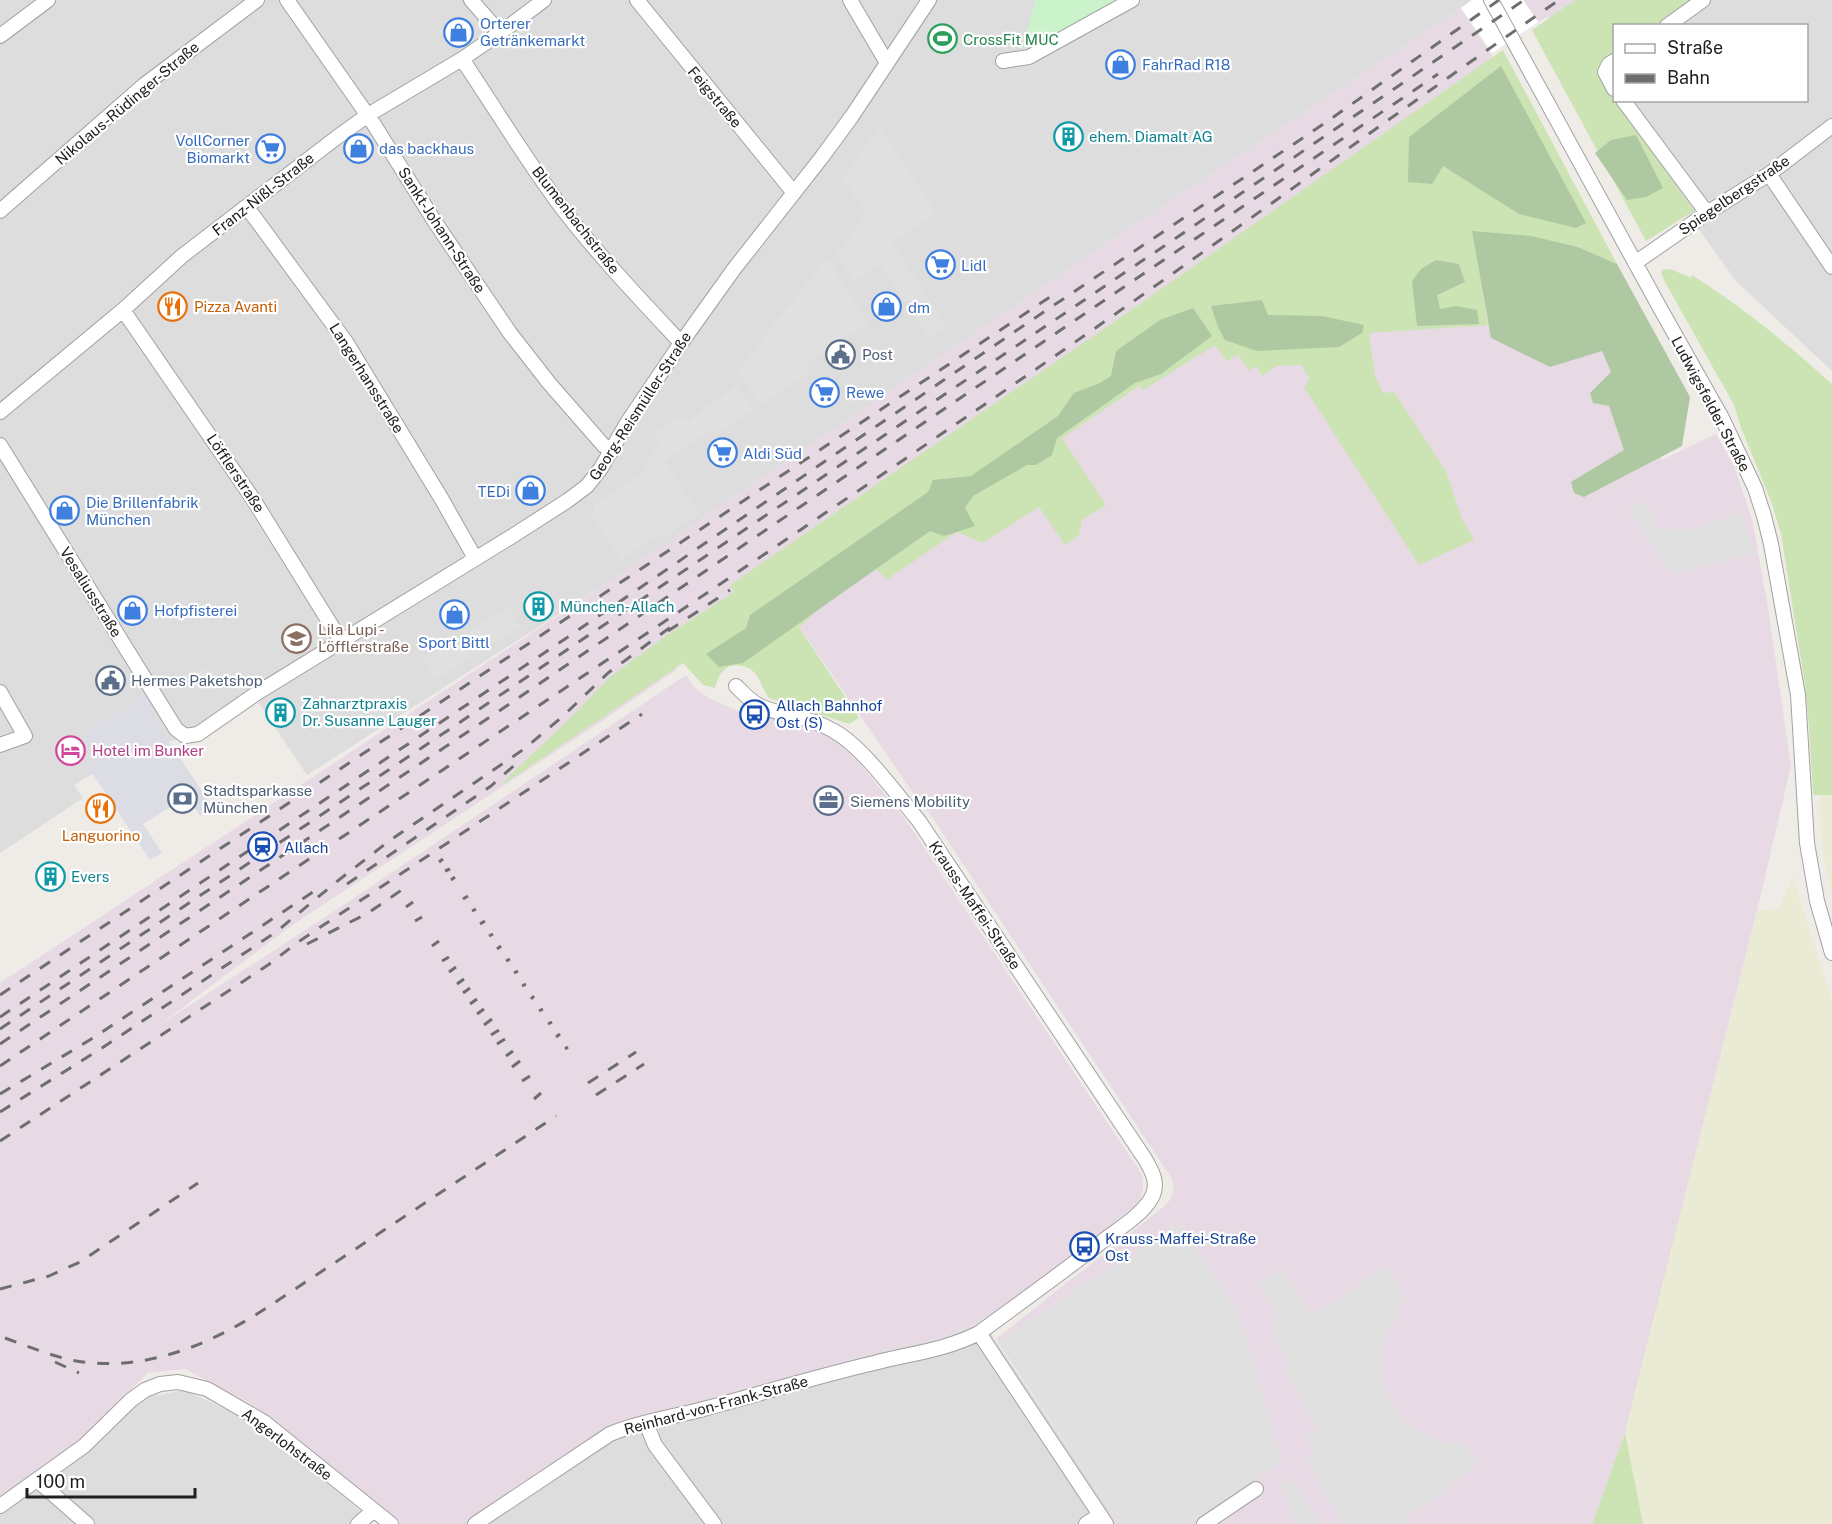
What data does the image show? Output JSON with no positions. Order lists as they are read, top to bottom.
{
  "streets": {
    "street": [
      "Feigstraße",
      "Nikolaus-Rüdinger-Straße",
      "Franz-Nißl-Straße",
      "Spiegelbergstraße",
      "Blumenbachstraße",
      "Sankt-Johann-Straße",
      "Langerhansstraße",
      "Ludwigsfelder Straße",
      "Georg-Reismüller-Straße",
      "Löfflerstraße",
      "Vesaliusstraße",
      "Krauss-Maffei-Straße",
      "Reinhard-von-Frank-Straße",
      "Angerlohstraße"
    ]
  },
  "crossings": [
    ["Feigstraße", "Georg-Reismüller-Straße"],
    ["Franz-Nißl-Straße", "Blumenbachstraße"],
    ["Franz-Nißl-Straße", "Sankt-Johann-Straße"],
    ["Franz-Nißl-Straße", "Langerhansstraße"],
    ["Franz-Nißl-Straße", "Löfflerstraße"],
    ["Spiegelbergstraße", "Ludwigsfelder Straße"],
    ["Blumenbachstraße", "Georg-Reismüller-Straße"],
    ["Sankt-Johann-Straße", "Georg-Reismüller-Straße"],
    ["Langerhansstraße", "Georg-Reismüller-Straße"],
    ["Georg-Reismüller-Straße", "Löfflerstraße"],
    ["Georg-Reismüller-Straße", "Vesaliusstraße"],
    ["Krauss-Maffei-Straße", "Reinhard-von-Frank-Straße"]
  ],
  "places": {
    "shop": [
      "Orterer Getränkemarkt",
      "FahrRad R18",
      "das backhaus",
      "dm",
      "TEDi",
      "Die Brillenfabrik München",
      "Hofpfisterei",
      "Sport Bittl"
    ],
    "sports": ["CrossFit MUC"],
    "building": [
      "ehem. Diamalt AG",
      "München-Allach",
      "Zahnarztpraxis Dr. Susanne Lauger",
      "Evers"
    ],
    "supermarket": [
      "VollCorner Biomarkt",
      "Lidl",
      "Rewe",
      "Aldi Süd"
    ],
    "restaurant": ["Pizza Avanti", "Languorino"],
    "public building": ["Post", "Hermes Paketshop"],
    "school or university": ["Lila Lupi - Löfflerstraße"],
    "bus stop": ["Allach Bahnhof Ost (S)", "Krauss-Maffei-Straße Ost"],
    "hotel": ["Hotel im Bunker"],
    "bank": ["Stadtsparkasse München"],
    "office": ["Siemens Mobility"],
    "station": ["Allach"]
  },
  "legend": ["Straße", "Bahn"],
  "scale_bar": "100 m"
}
